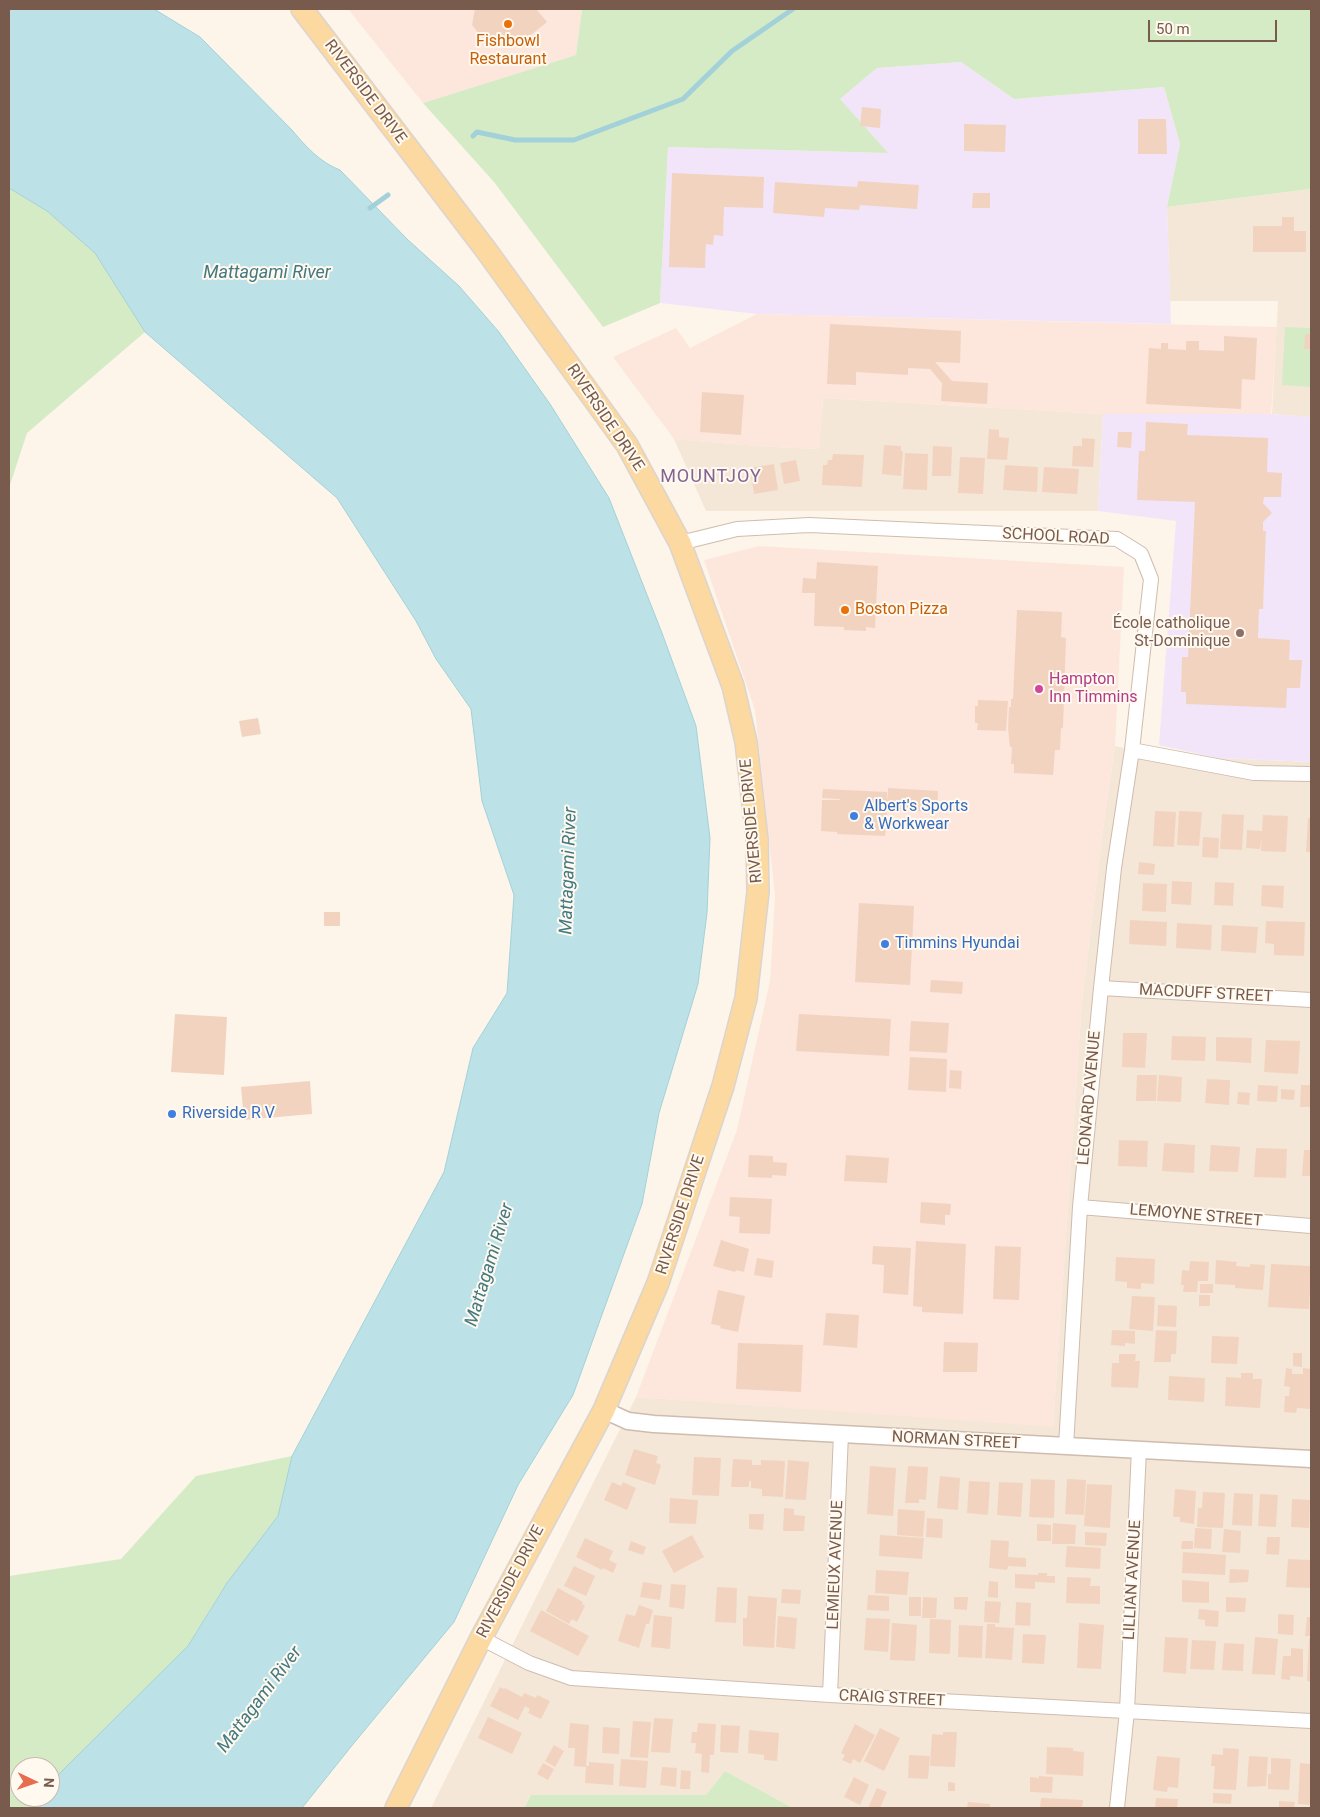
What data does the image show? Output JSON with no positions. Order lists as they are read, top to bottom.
{
  "streets": {
    "main road": ["RIVERSIDE DRIVE"],
    "street": [
      "SCHOOL ROAD",
      "MACDUFF STREET",
      "LEONARD AVENUE",
      "LEMOYNE STREET",
      "NORMAN STREET",
      "LEMIEUX AVENUE",
      "LILLIAN AVENUE",
      "CRAIG STREET"
    ]
  },
  "crossings": [
    ["RIVERSIDE DRIVE", "SCHOOL ROAD"],
    ["RIVERSIDE DRIVE", "NORMAN STREET"],
    ["RIVERSIDE DRIVE", "CRAIG STREET"],
    ["SCHOOL ROAD", "LEONARD AVENUE"],
    ["MACDUFF STREET", "LEONARD AVENUE"],
    ["LEONARD AVENUE", "LEMOYNE STREET"],
    ["LEONARD AVENUE", "NORMAN STREET"],
    ["NORMAN STREET", "LEMIEUX AVENUE"],
    ["NORMAN STREET", "LILLIAN AVENUE"],
    ["LEMIEUX AVENUE", "CRAIG STREET"],
    ["LILLIAN AVENUE", "CRAIG STREET"]
  ],
  "districts": ["MOUNTJOY"],
  "water": ["Mattagami River"],
  "places": [
    "Fishbowl Restaurant",
    "Boston Pizza",
    "École catholique St-Dominique",
    "Hampton Inn Timmins",
    "Albert's Sports & Workwear",
    "Timmins Hyundai",
    "Riverside R V"
  ],
  "scale_bar": "50 m",
  "north": "right"
}
